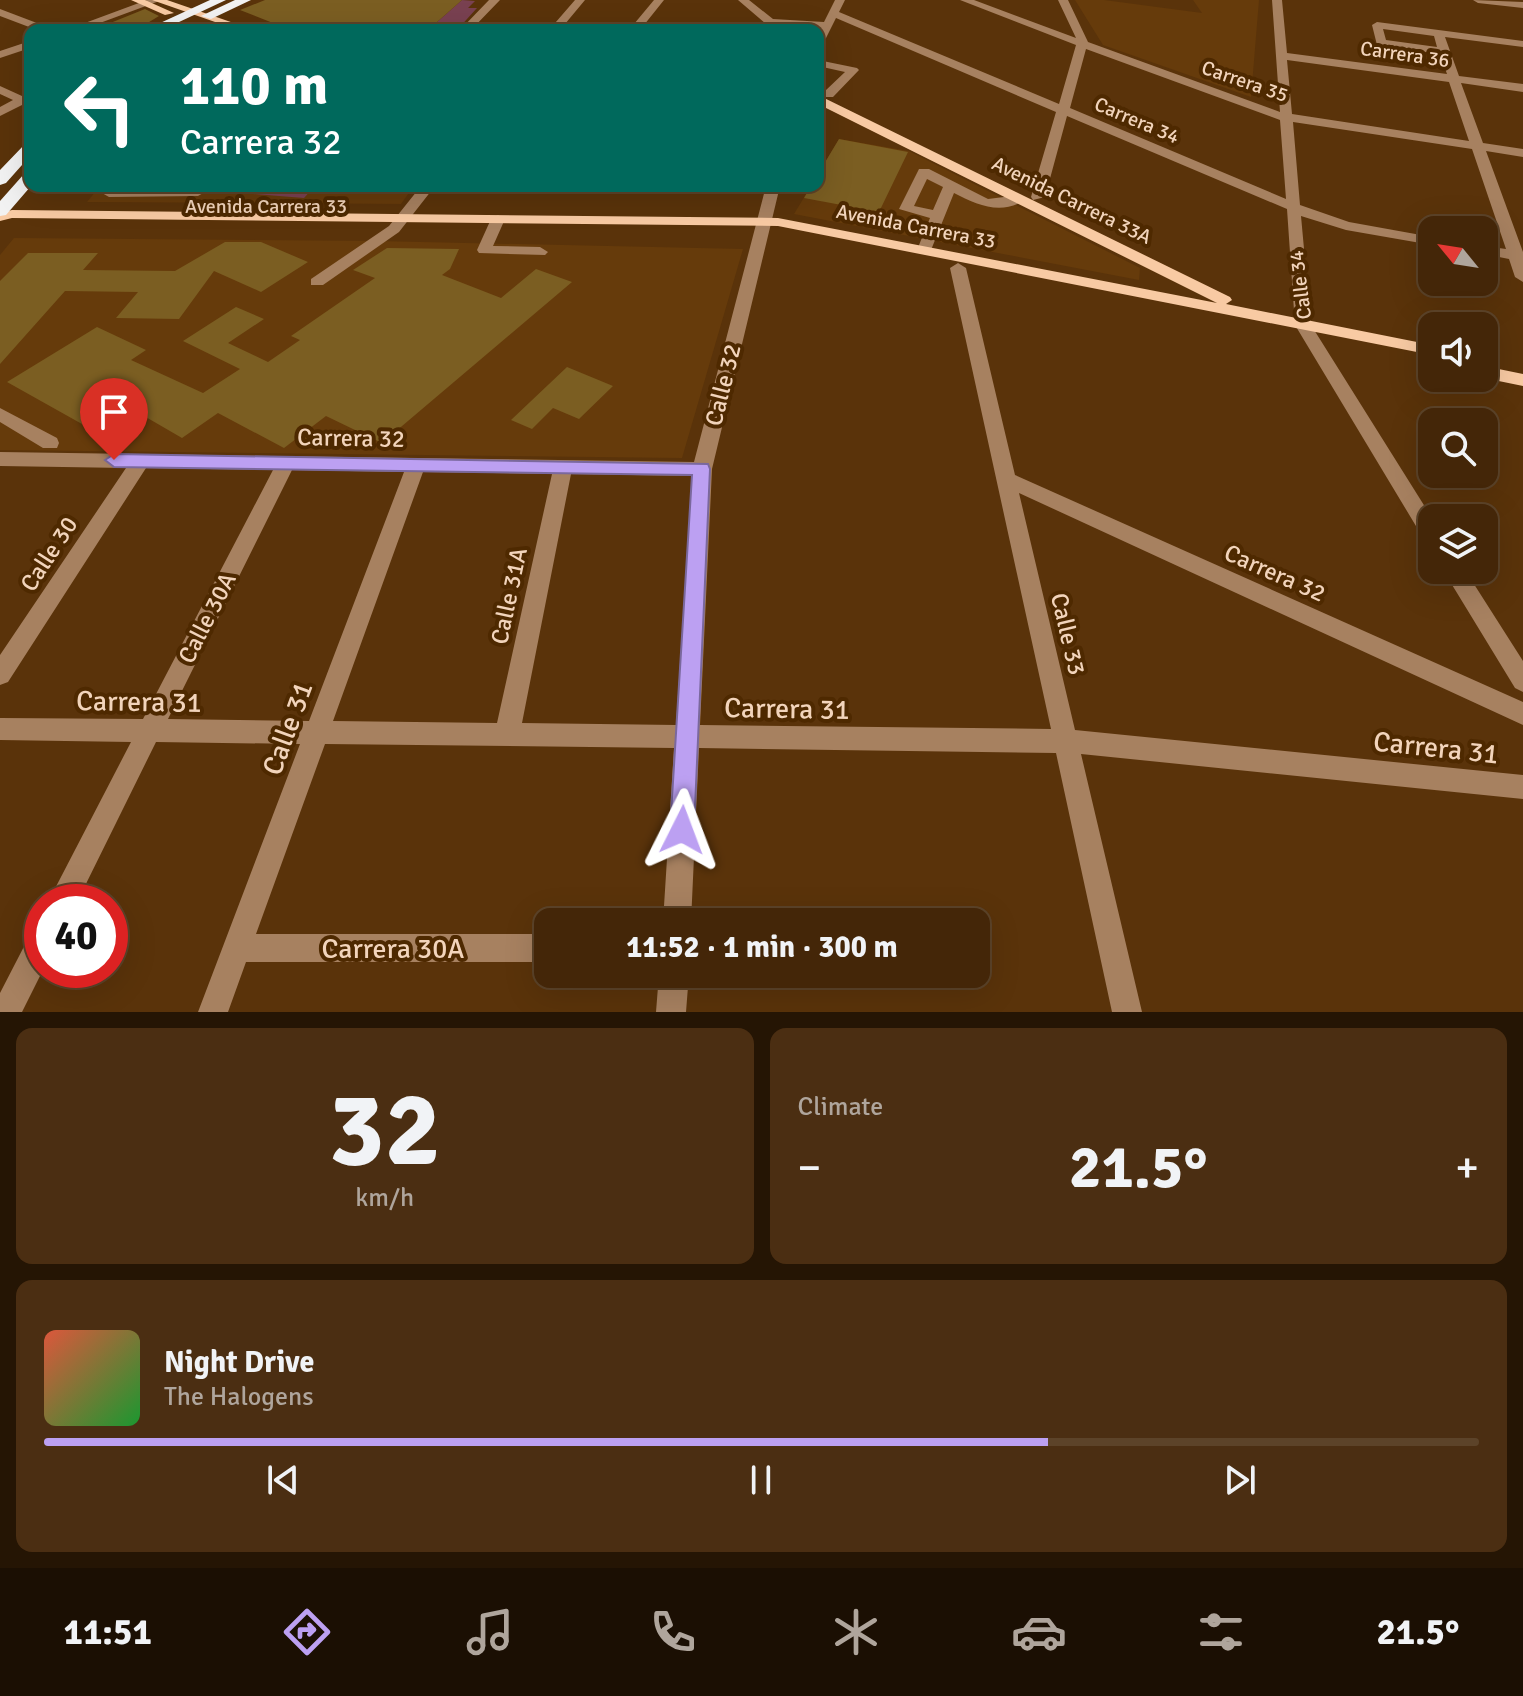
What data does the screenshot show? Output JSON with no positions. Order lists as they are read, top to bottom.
{
  "streets": {
    "main road": ["Avenida Carrera 33A", "Avenida Carrera 33"],
    "street": [
      "Carrera 36",
      "Carrera 35",
      "Carrera 34",
      "Calle 34",
      "Calle 32",
      "Carrera 32",
      "Calle 30",
      "Calle 31A",
      "Calle 30A",
      "Calle 33",
      "Carrera 31",
      "Calle 31",
      "Carrera 30A"
    ]
  },
  "crossings": [
    ["Carrera 36", "Calle 34"],
    ["Carrera 35", "Calle 34"],
    ["Carrera 34", "Calle 34"],
    ["Avenida Carrera 33A", "Avenida Carrera 33"],
    ["Avenida Carrera 33A", "Calle 34"],
    ["Avenida Carrera 33", "Calle 34"],
    ["Avenida Carrera 33", "Calle 32"],
    ["Avenida Carrera 33", "Calle 33"],
    ["Calle 32", "Carrera 32"],
    ["Calle 32", "Carrera 31"],
    ["Carrera 32", "Calle 30"],
    ["Carrera 32", "Calle 31A"],
    ["Carrera 32", "Calle 30A"],
    ["Carrera 32", "Calle 33"],
    ["Carrera 32", "Calle 31"],
    ["Calle 31A", "Carrera 31"],
    ["Calle 30A", "Carrera 31"],
    ["Calle 33", "Carrera 31"],
    ["Carrera 31", "Calle 31"],
    ["Calle 31", "Carrera 30A"]
  ],
  "north": "top left",
  "page": {
    "turn": ["110 m", "Carrera 32"],
    "limit": "40",
    "trip": "11:52 · 1 min · 300 m",
    "tile": [
      ["32", "km/h"],
      "Climate"
    ],
    "heat": ["−", "21.5°", "+"],
    "song": ["Night Drive", "The Halogens"],
    "tabs": ["11:51", "21.5°"]
  }
}
